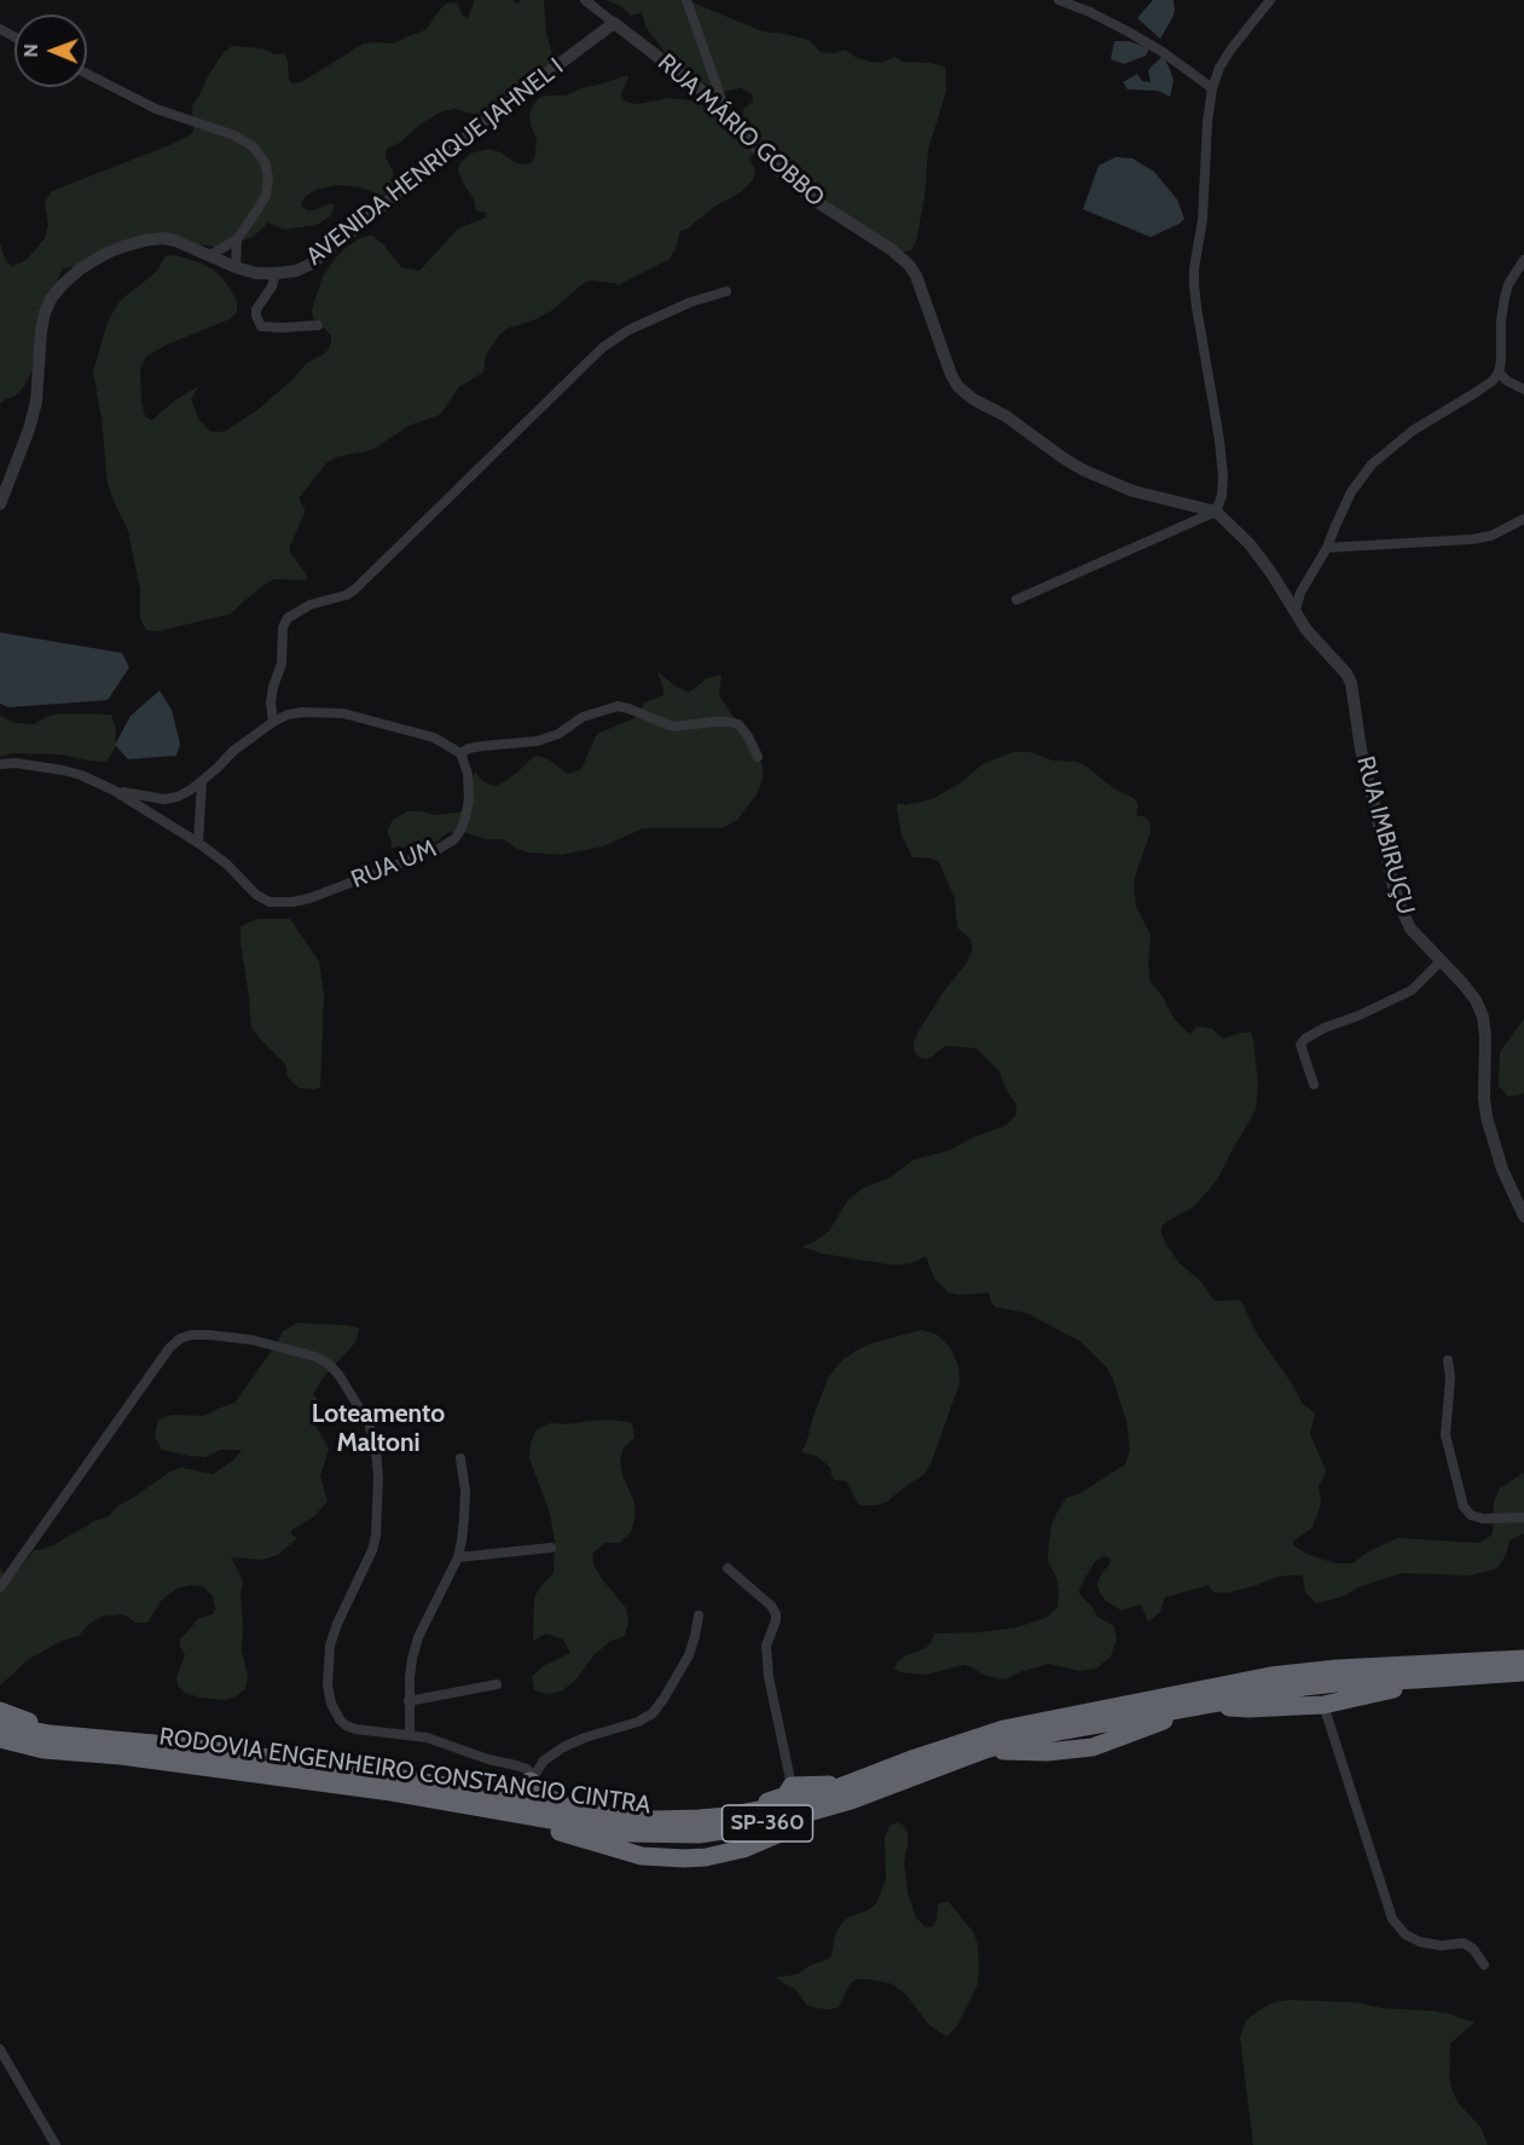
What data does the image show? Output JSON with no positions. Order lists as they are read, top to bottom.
{
  "streets": {
    "highway": ["RODOVIA ENGENHEIRO CONSTANCIO CINTRA", "SP-360"],
    "street": [
      "RUA MÁRIO GOBBO",
      "AVENIDA HENRIQUE JAHNEL I",
      "RUA IMBIRUÇU",
      "RUA UM"
    ]
  },
  "crossings": [
    ["RUA MÁRIO GOBBO", "AVENIDA HENRIQUE JAHNEL I"],
    ["RUA MÁRIO GOBBO", "RUA IMBIRUÇU"]
  ],
  "districts": ["Loteamento Maltoni"],
  "north": "left"
}
